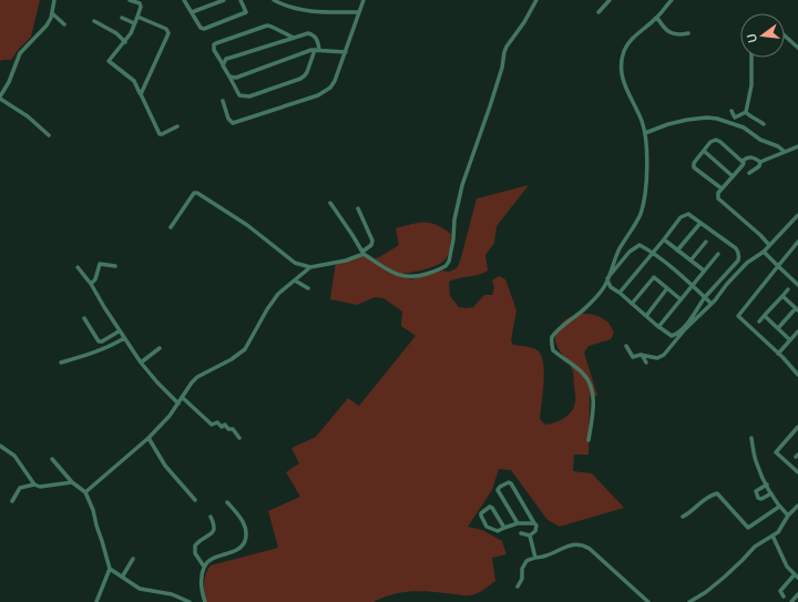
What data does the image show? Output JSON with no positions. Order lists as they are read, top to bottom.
{
  "north": "left"
}
